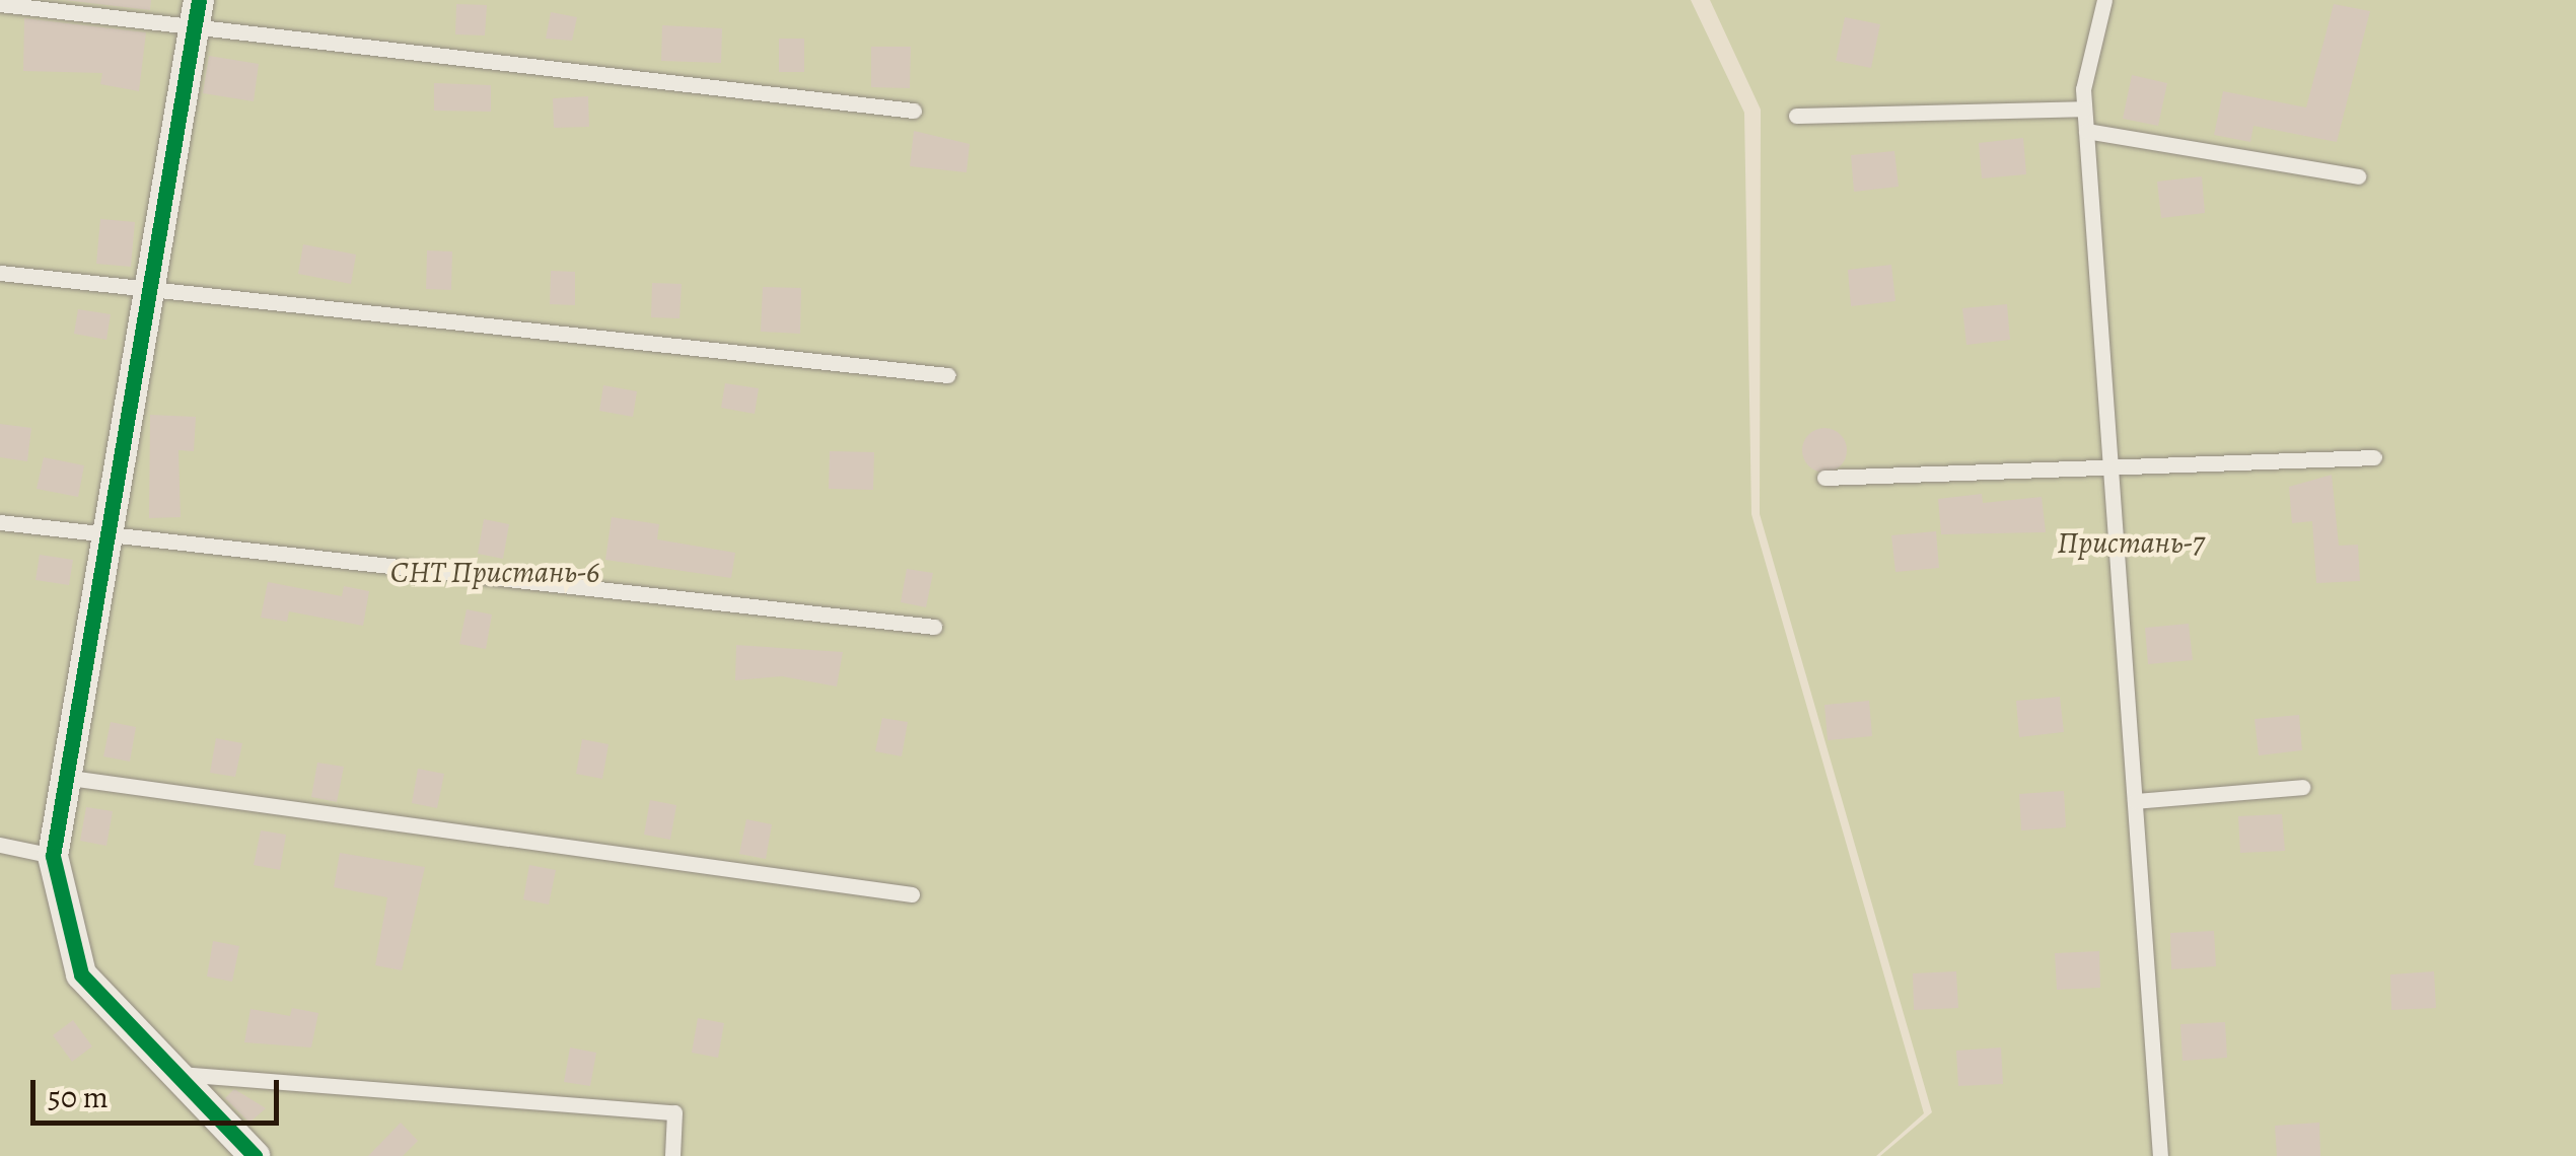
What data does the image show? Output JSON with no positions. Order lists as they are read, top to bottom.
{
  "parks": ["Пристань-7", "СНТ Пристань-6"],
  "scale_bar": "50 m"
}
